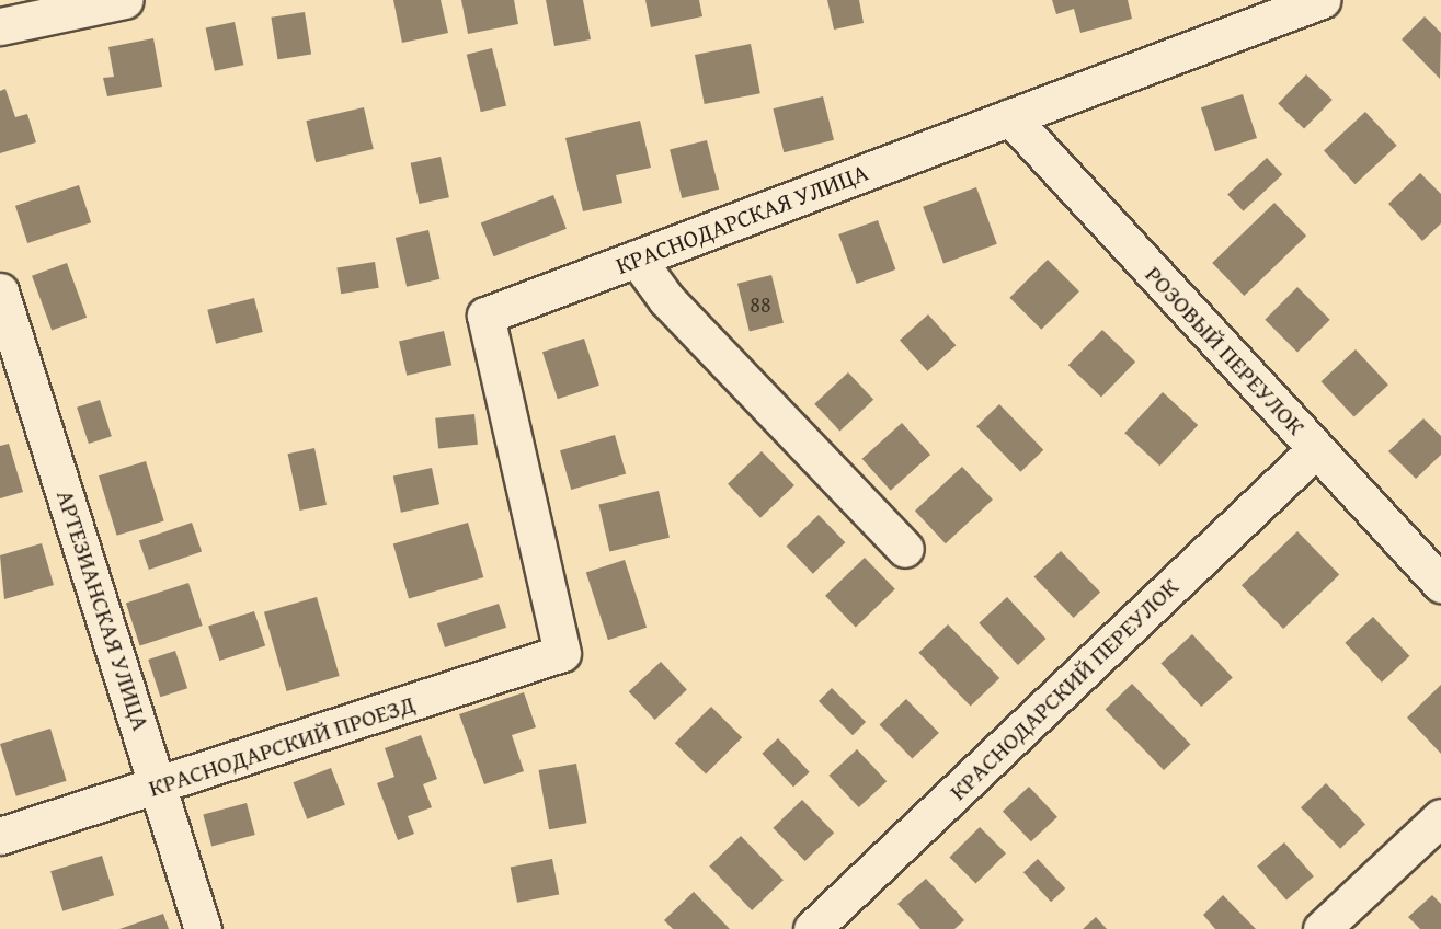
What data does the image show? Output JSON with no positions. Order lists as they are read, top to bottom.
{
  "streets": {
    "street": [
      "КРАСНОДАРСКАЯ УЛИЦА",
      "РОЗОВЫЙ ПЕРЕУЛОК",
      "АРТЕЗИАНСКАЯ УЛИЦА",
      "КРАСНОДАРСКИЙ ПЕРЕУЛОК",
      "КРАСНОДАРСКИЙ ПРОЕЗД"
    ]
  },
  "crossings": [
    ["КРАСНОДАРСКАЯ УЛИЦА", "РОЗОВЫЙ ПЕРЕУЛОК"],
    ["КРАСНОДАРСКАЯ УЛИЦА", "КРАСНОДАРСКИЙ ПРОЕЗД"],
    ["РОЗОВЫЙ ПЕРЕУЛОК", "КРАСНОДАРСКИЙ ПЕРЕУЛОК"],
    ["АРТЕЗИАНСКАЯ УЛИЦА", "КРАСНОДАРСКИЙ ПРОЕЗД"]
  ],
  "house_numbers": ["88"]
}
